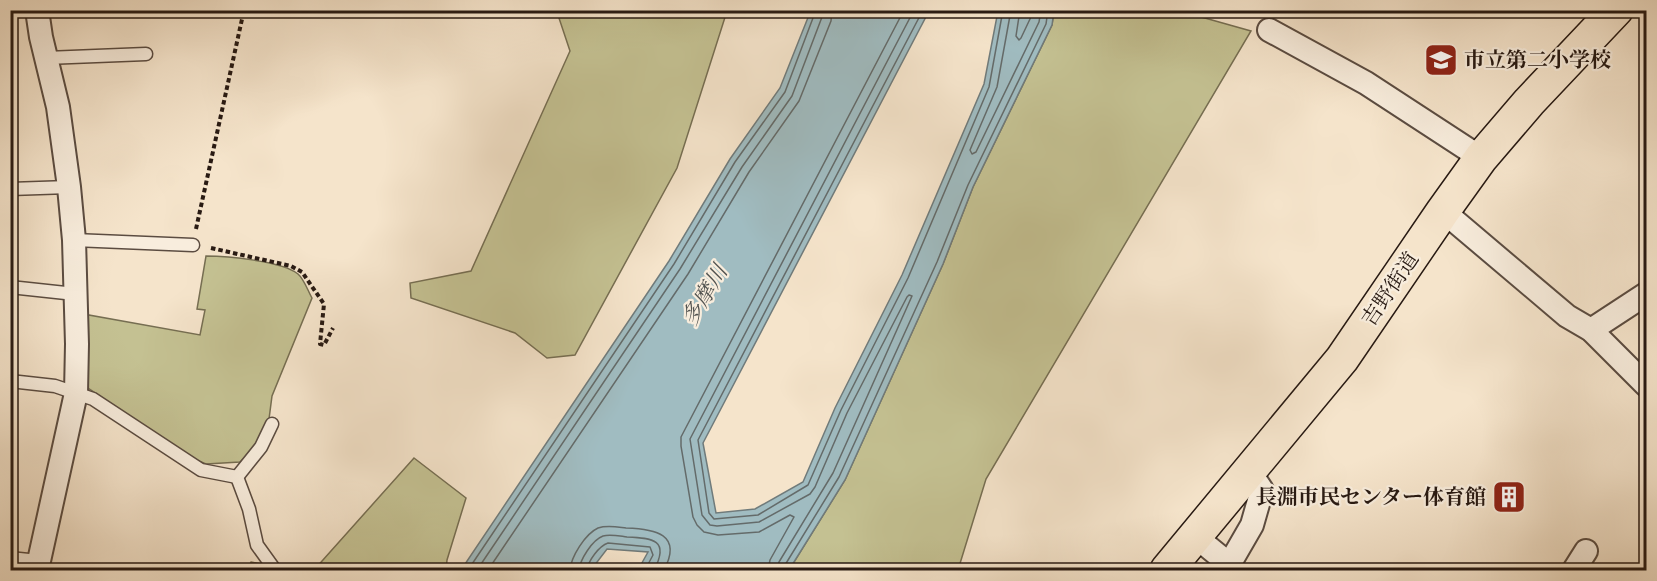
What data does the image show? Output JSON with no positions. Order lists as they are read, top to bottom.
{
  "streets": {
    "highway": ["吉野街道"]
  },
  "water": ["多摩川"],
  "places": {
    "school or university": ["市立第二小学校"],
    "building": ["長淵市民センター体育館"]
  }
}
